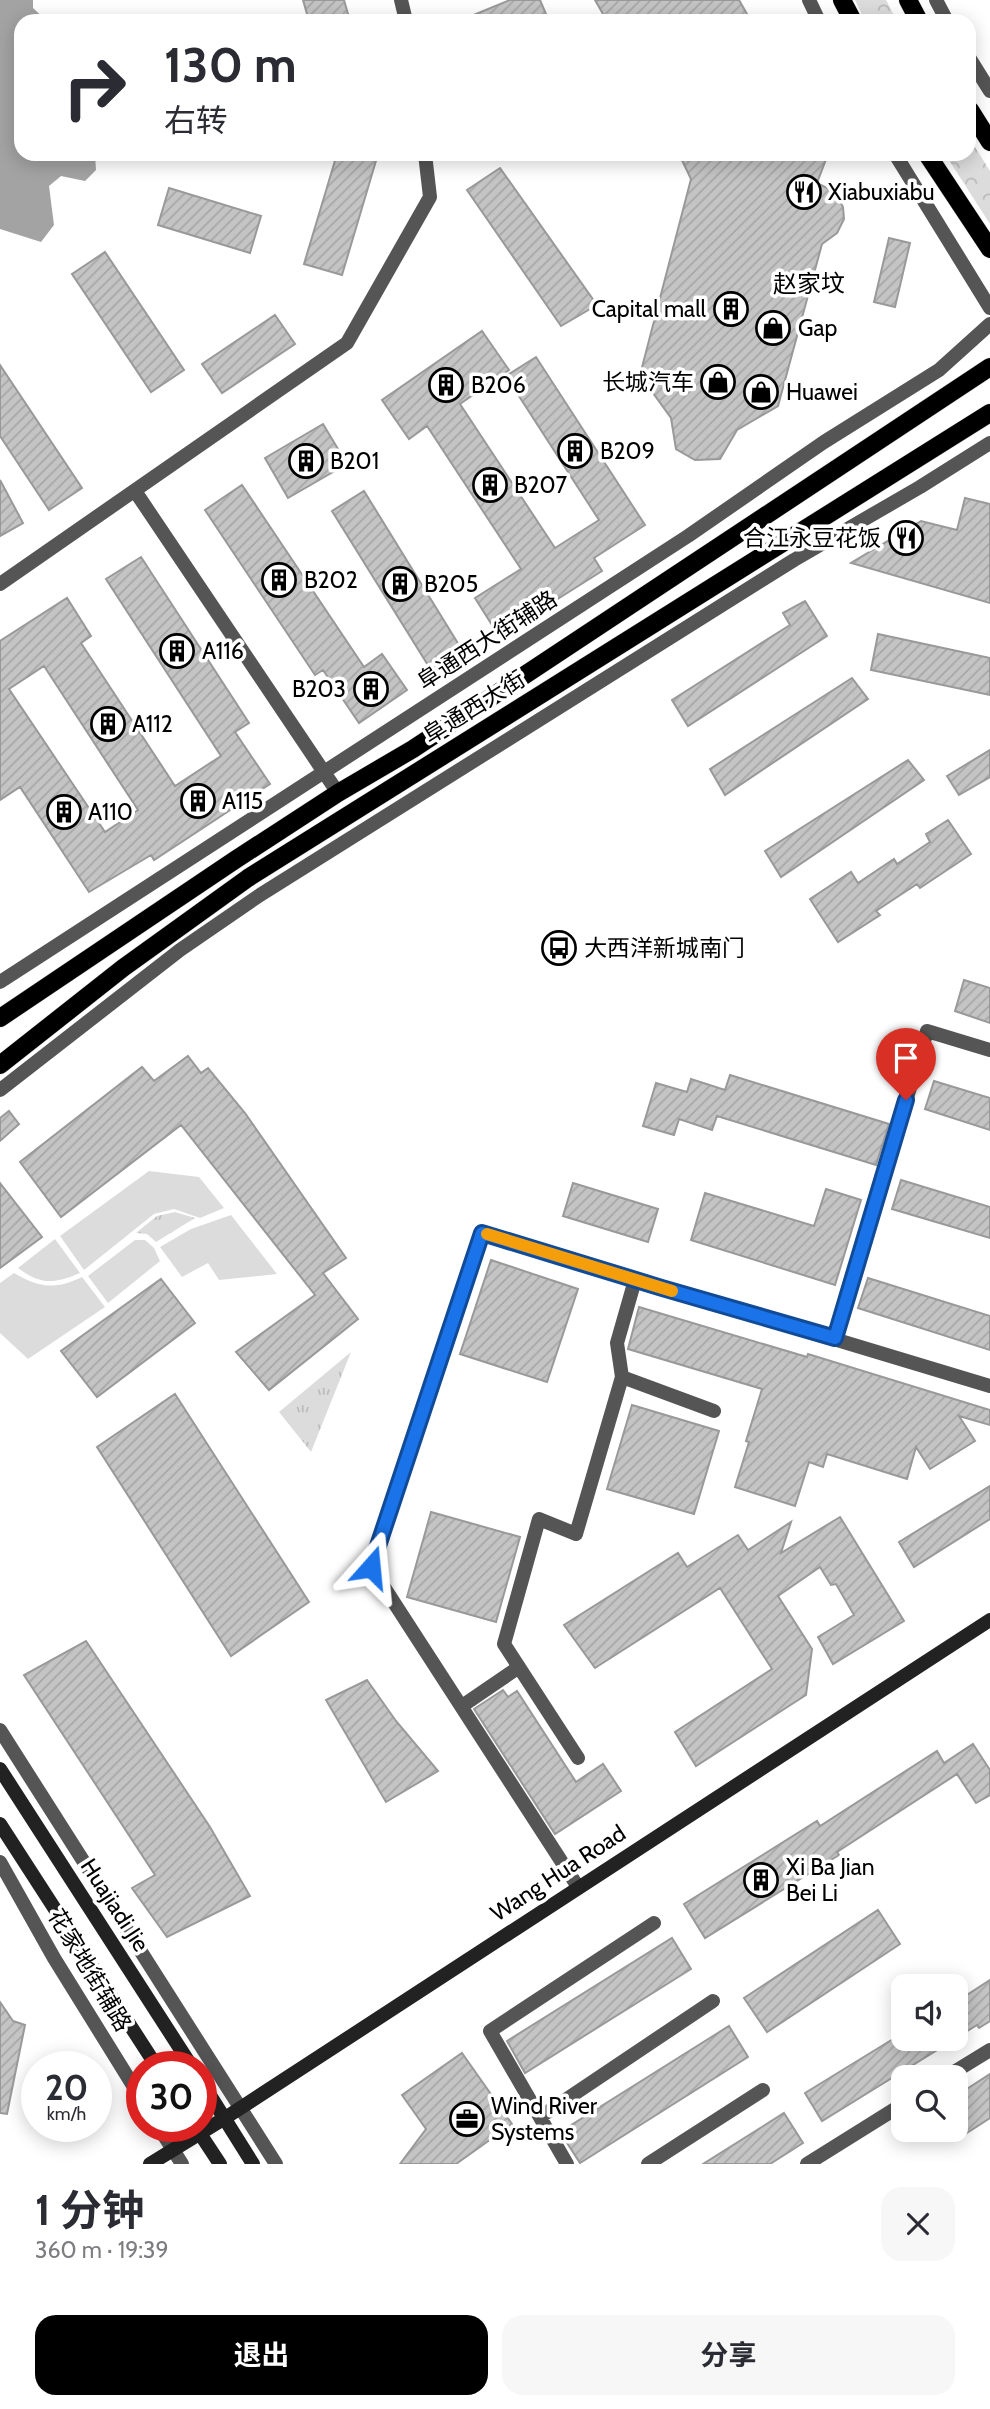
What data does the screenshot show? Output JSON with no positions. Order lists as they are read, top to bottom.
{
  "streets": {
    "main road": ["阜通西大街"],
    "street": [
      "阜通西大街辅路",
      "Wang Hua Road",
      "Huajiadi Jie",
      "花家地街辅路"
    ]
  },
  "districts": ["赵家坟"],
  "places": {
    "restaurant": ["Xiabuxiabu", "合江永豆花饭"],
    "building": [
      "Capital mall",
      "B206",
      "B209",
      "B201",
      "B207",
      "B202",
      "B205",
      "A116",
      "B203",
      "A112",
      "A115",
      "A110",
      "Xi Ba Jian Bei Li"
    ],
    "shop": ["Gap", "长城汽车", "Huawei"],
    "bus stop": ["大西洋新城南门"],
    "office": ["Wind River Systems"]
  },
  "page": {
    "turn": ["130 m", "右转"],
    "speed": "20 km/h",
    "limit": "30",
    "heading": ["1 分钟", "360 m · 19:39"],
    "buttons": ["退出", "分享"]
  }
}
